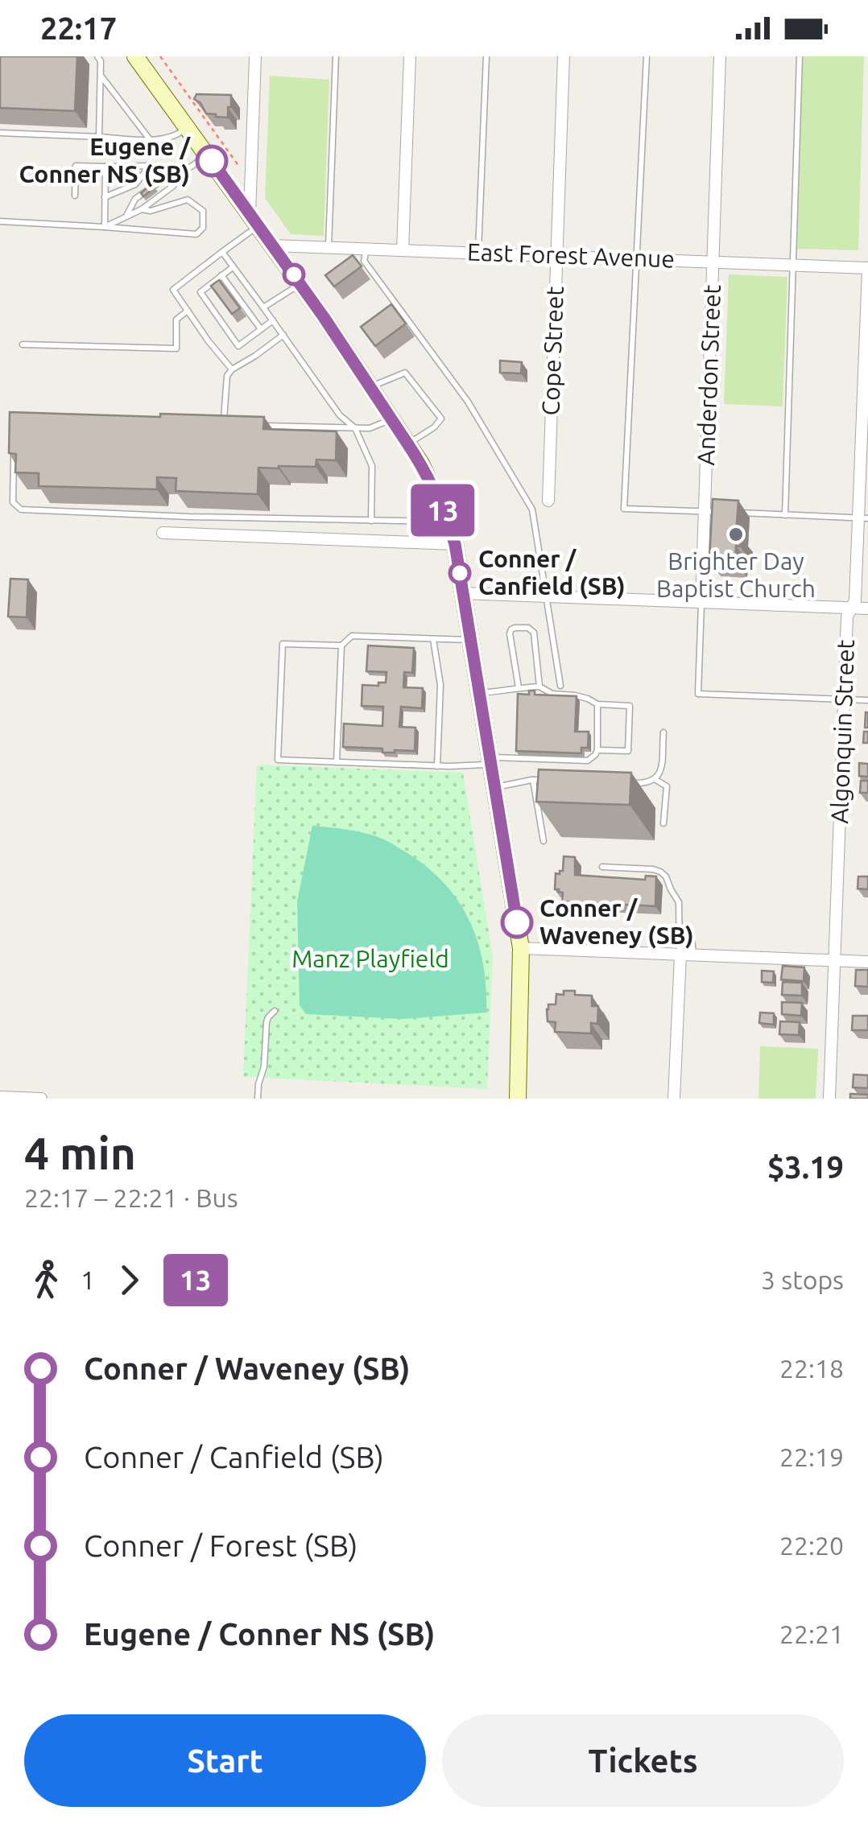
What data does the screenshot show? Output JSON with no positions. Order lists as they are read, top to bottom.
{
  "streets": {
    "street": [
      "East Forest Avenue",
      "Cope Street",
      "Anderdon Street",
      "Algonquin Street"
    ]
  },
  "crossings": [
    ["East Forest Avenue", "Cope Street"],
    ["East Forest Avenue", "Anderdon Street"],
    ["East Forest Avenue", "Algonquin Street"],
    ["Anderdon Street", "Algonquin Street"]
  ],
  "parks": ["Manz Playfield"],
  "places": [
    "Eugene / Conner NS (SB)",
    "Brighter Day Baptist Church",
    "Conner / Canfield (SB)",
    "Conner / Waveney (SB)"
  ],
  "lines": ["bus line 13"],
  "page": {
    "status": "22:17",
    "on_map": "13",
    "heading": ["4 min", "22:17 – 22:21 · Bus", "$3.19"],
    "legs": ["1", "13", "3 stops"],
    "list": [
      {
        "name": "Conner / Waveney (SB)",
        "value": "22:18"
      },
      {
        "name": "Conner / Canfield (SB)",
        "value": "22:19"
      },
      {
        "name": "Conner / Forest (SB)",
        "value": "22:20"
      },
      {
        "name": "Eugene / Conner NS (SB)",
        "value": "22:21"
      }
    ],
    "buttons": ["Start", "Tickets"]
  }
}
